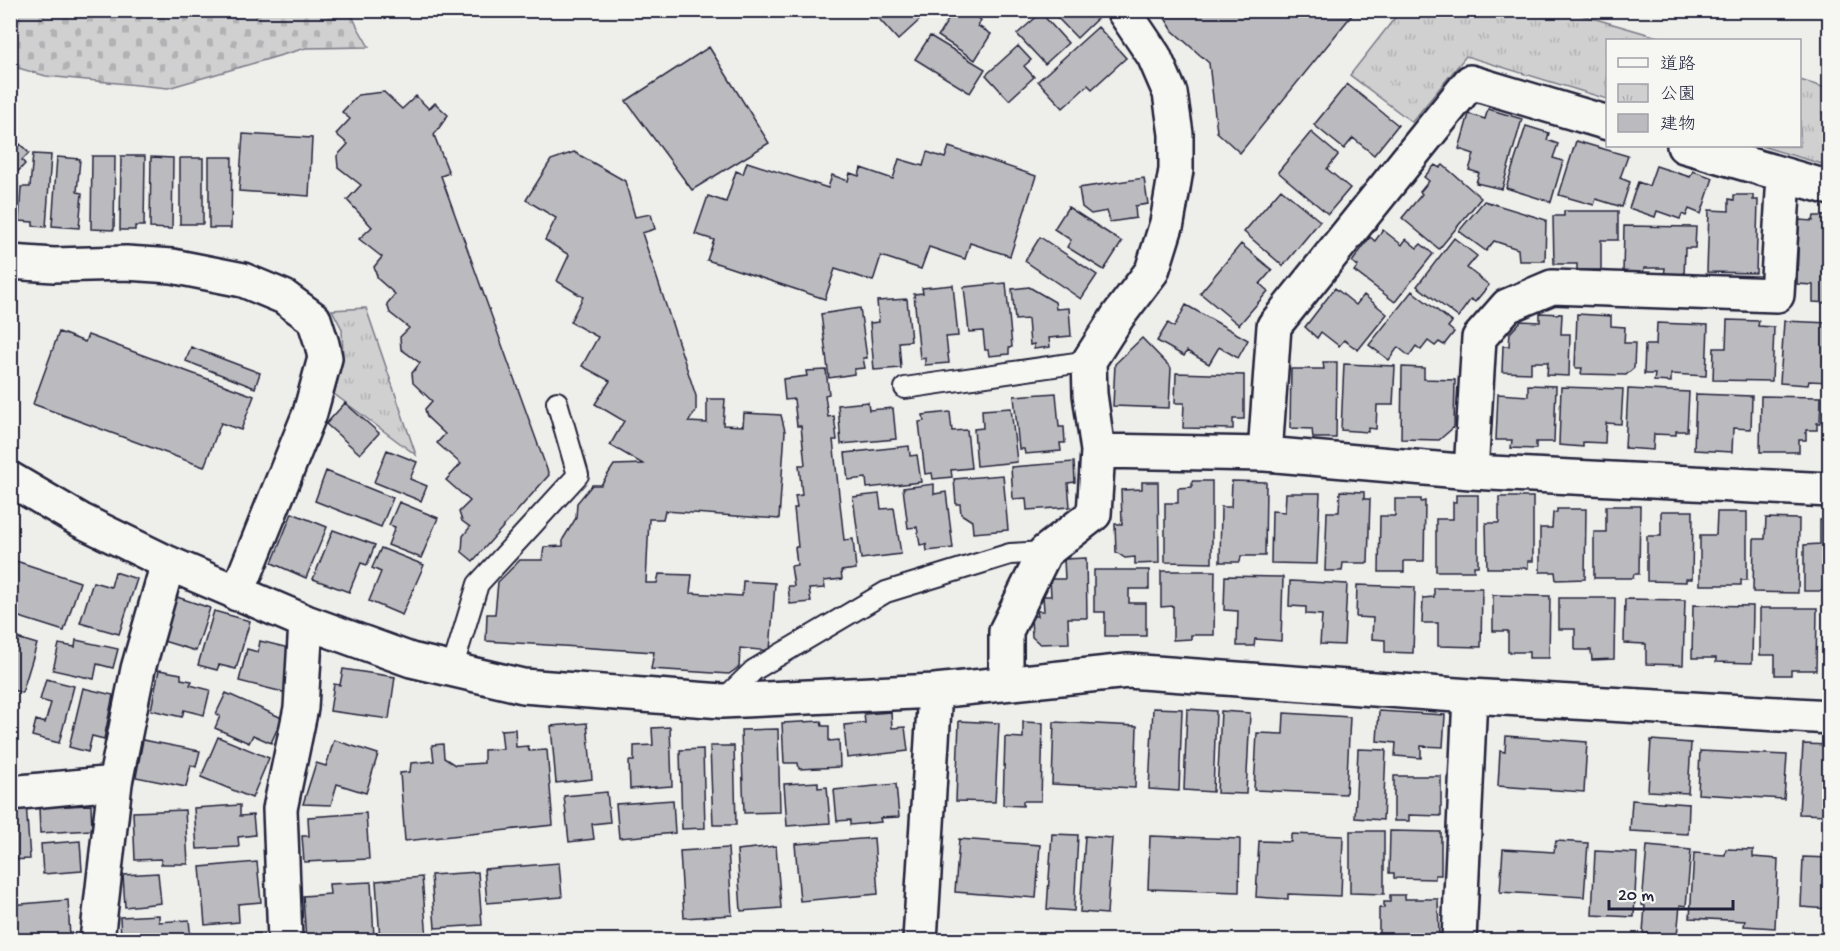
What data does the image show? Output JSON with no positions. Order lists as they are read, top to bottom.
{
  "legend": ["道路", "公園", "建物"],
  "scale_bar": "20 m"
}
